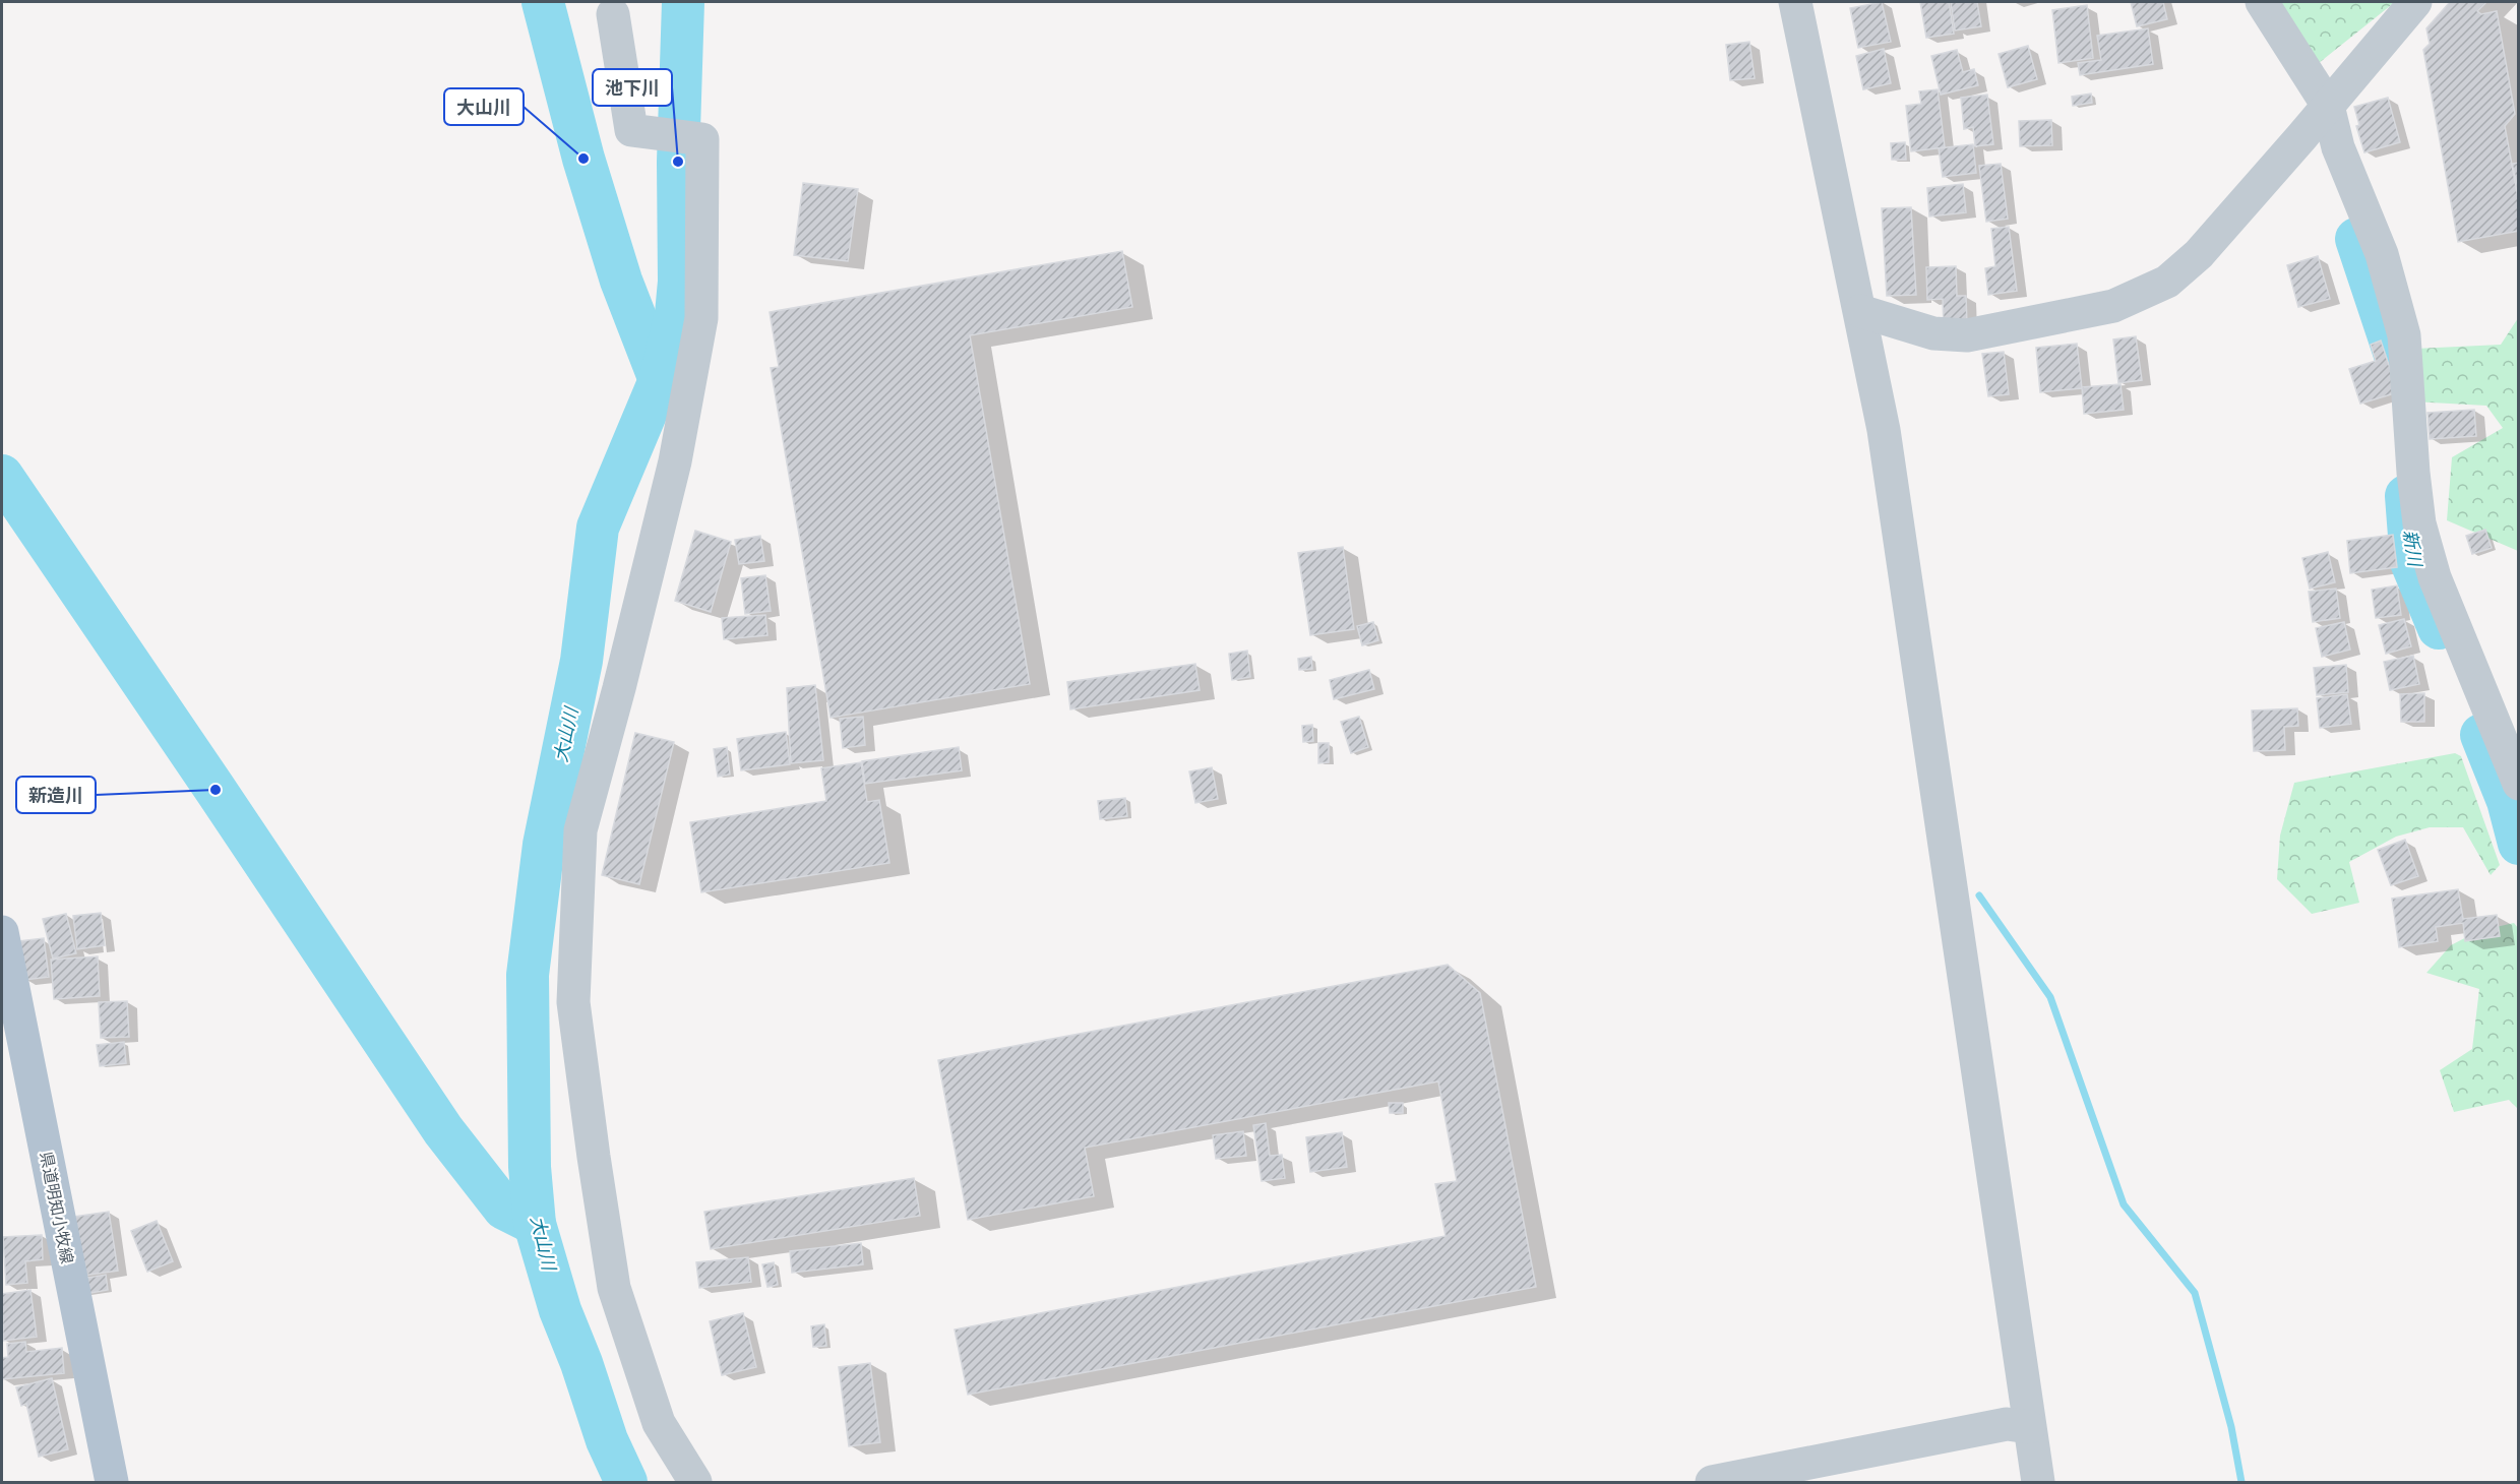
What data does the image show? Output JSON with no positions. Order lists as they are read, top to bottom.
{
  "streets": {
    "main road": ["県道明知小牧線"]
  },
  "water": ["新川", "大山川"],
  "places": ["大山川", "池下川", "新造川"]
}
